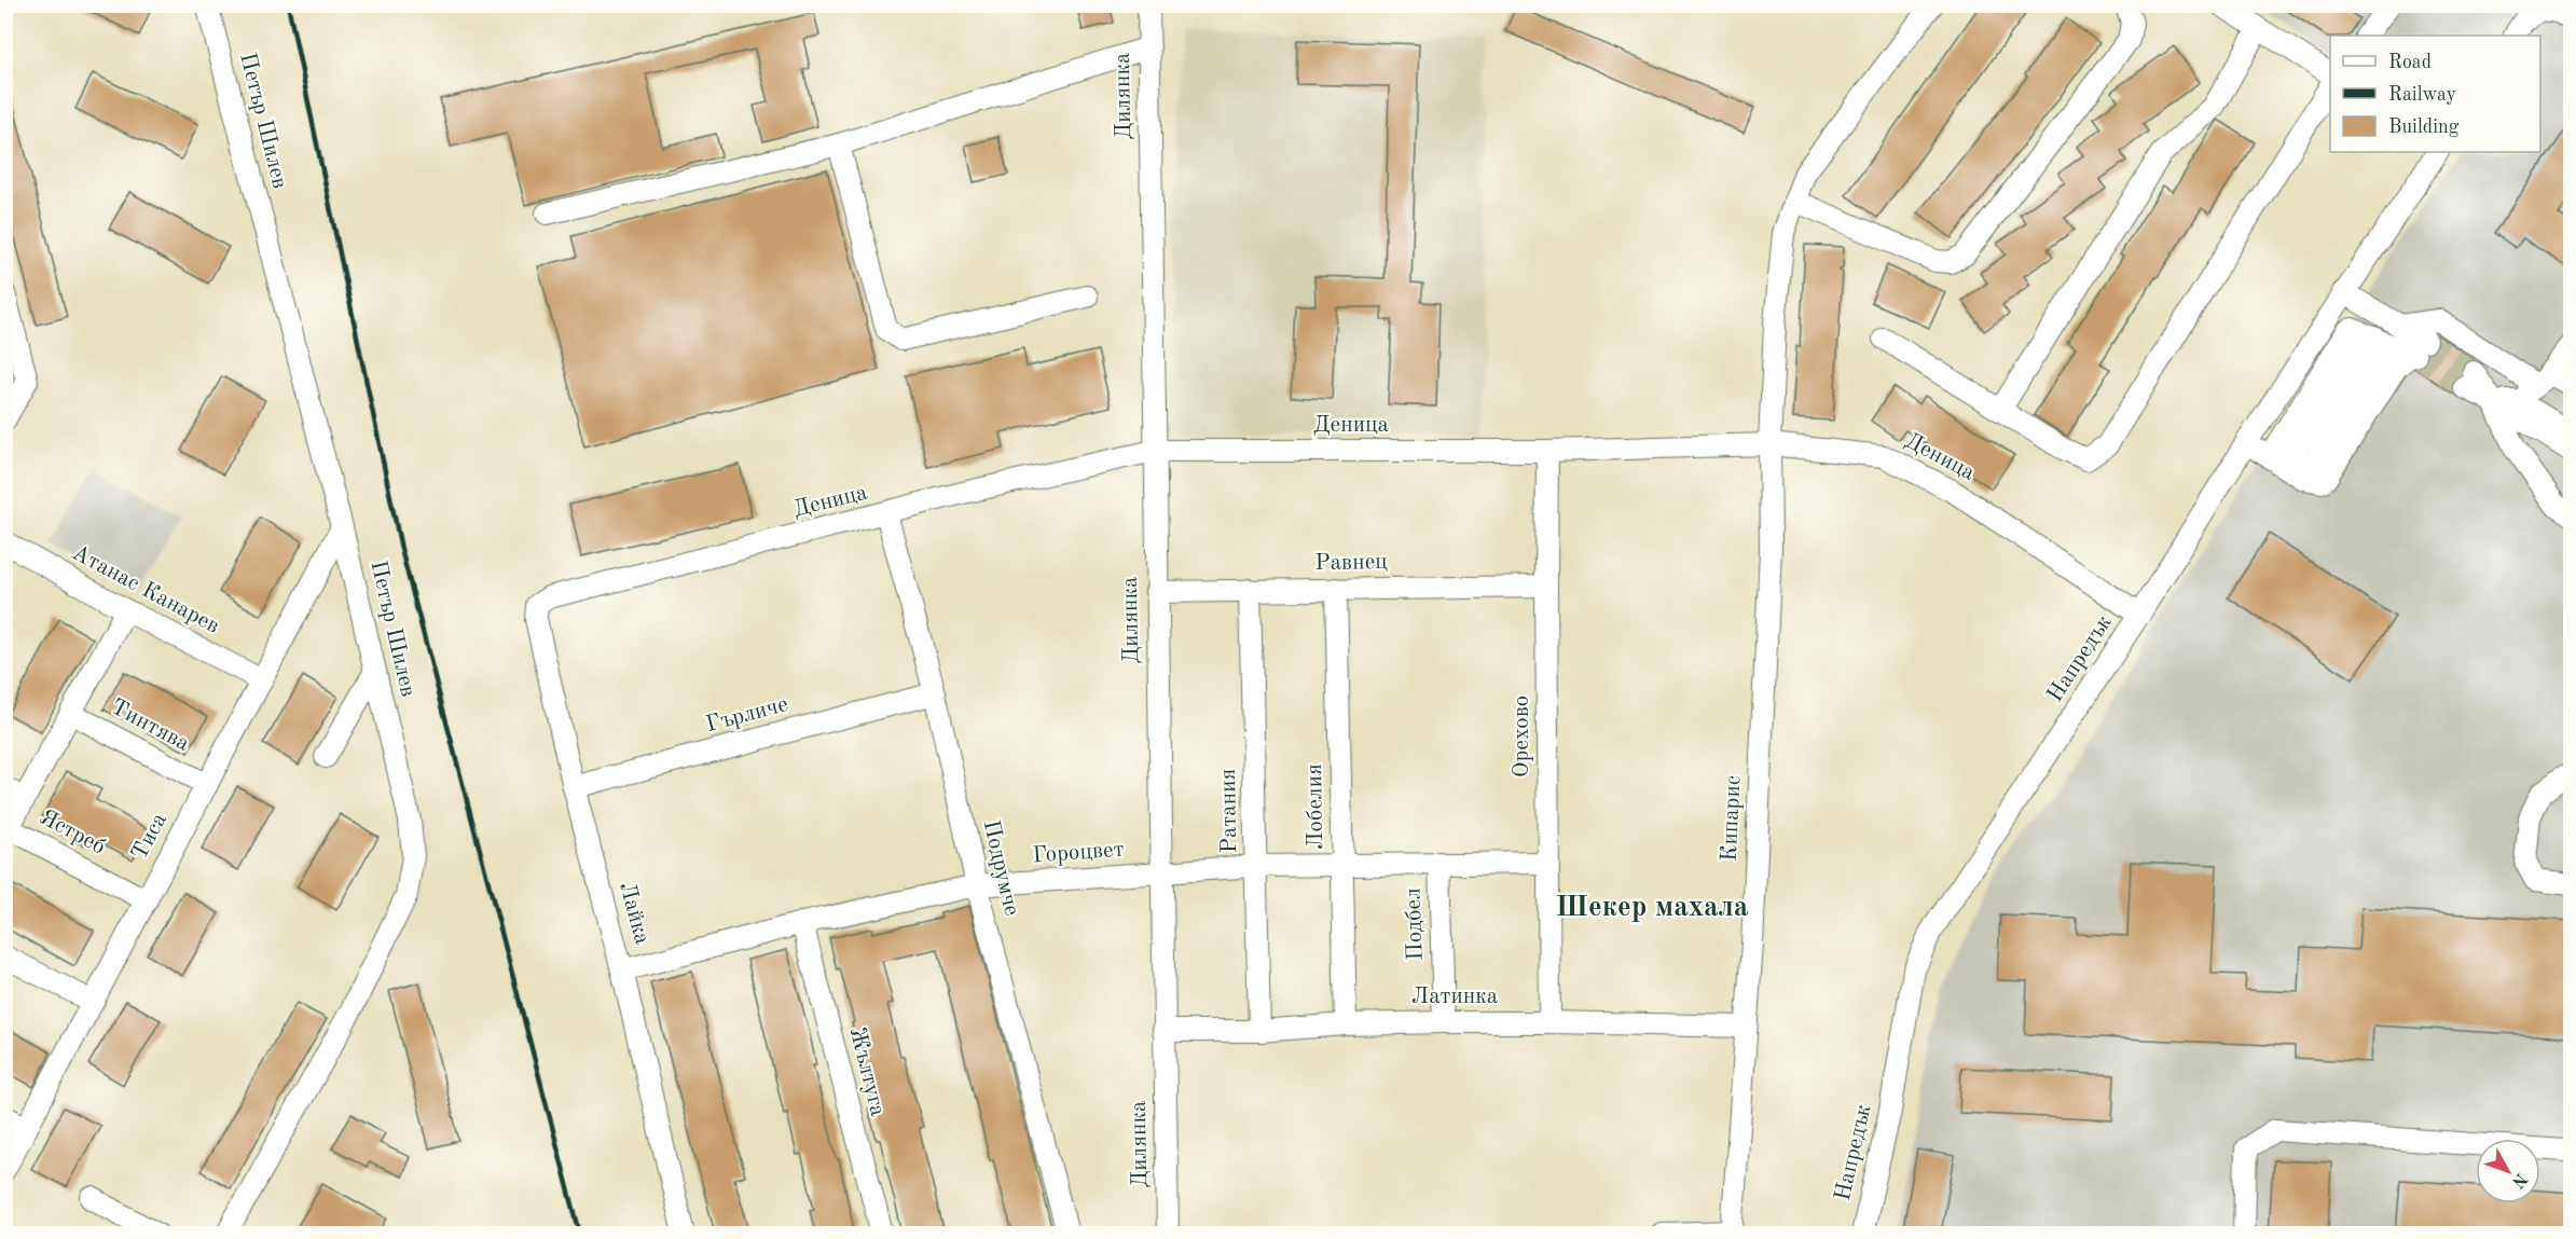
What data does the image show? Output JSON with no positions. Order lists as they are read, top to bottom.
{
  "streets": {
    "street": [
      "Дилянка",
      "Петър Шилев",
      "Деница",
      "Равнец",
      "Атанас Канарев",
      "Напредък",
      "Гърличе",
      "Тинтява",
      "Орехово",
      "Лобелия",
      "Ратания",
      "Кипарис",
      "Ястреб",
      "Тиса",
      "Гороцвет",
      "Подрумче",
      "Лайка",
      "Подбел",
      "Латинка",
      "Жълтуга"
    ]
  },
  "crossings": [
    ["Дилянка", "Деница"],
    ["Дилянка", "Равнец"],
    ["Дилянка", "Гороцвет"],
    ["Дилянка", "Латинка"],
    ["Петър Шилев", "Тиса"],
    ["Деница", "Напредък"],
    ["Деница", "Орехово"],
    ["Деница", "Кипарис"],
    ["Деница", "Подрумче"],
    ["Деница", "Лайка"],
    ["Равнец", "Орехово"],
    ["Равнец", "Лобелия"],
    ["Равнец", "Ратания"],
    ["Атанас Канарев", "Тиса"],
    ["Гърличе", "Подрумче"],
    ["Гърличе", "Лайка"],
    ["Тинтява", "Тиса"],
    ["Орехово", "Гороцвет"],
    ["Орехово", "Латинка"],
    ["Лобелия", "Гороцвет"],
    ["Лобелия", "Латинка"],
    ["Ратания", "Гороцвет"],
    ["Ратания", "Латинка"],
    ["Кипарис", "Латинка"],
    ["Ястреб", "Тиса"],
    ["Гороцвет", "Подрумче"],
    ["Гороцвет", "Лайка"],
    ["Гороцвет", "Подбел"],
    ["Гороцвет", "Жълтуга"],
    ["Подбел", "Латинка"]
  ],
  "districts": ["Шекер махала"],
  "legend": ["Road", "Railway", "Building"],
  "north": "bottom right"
}
